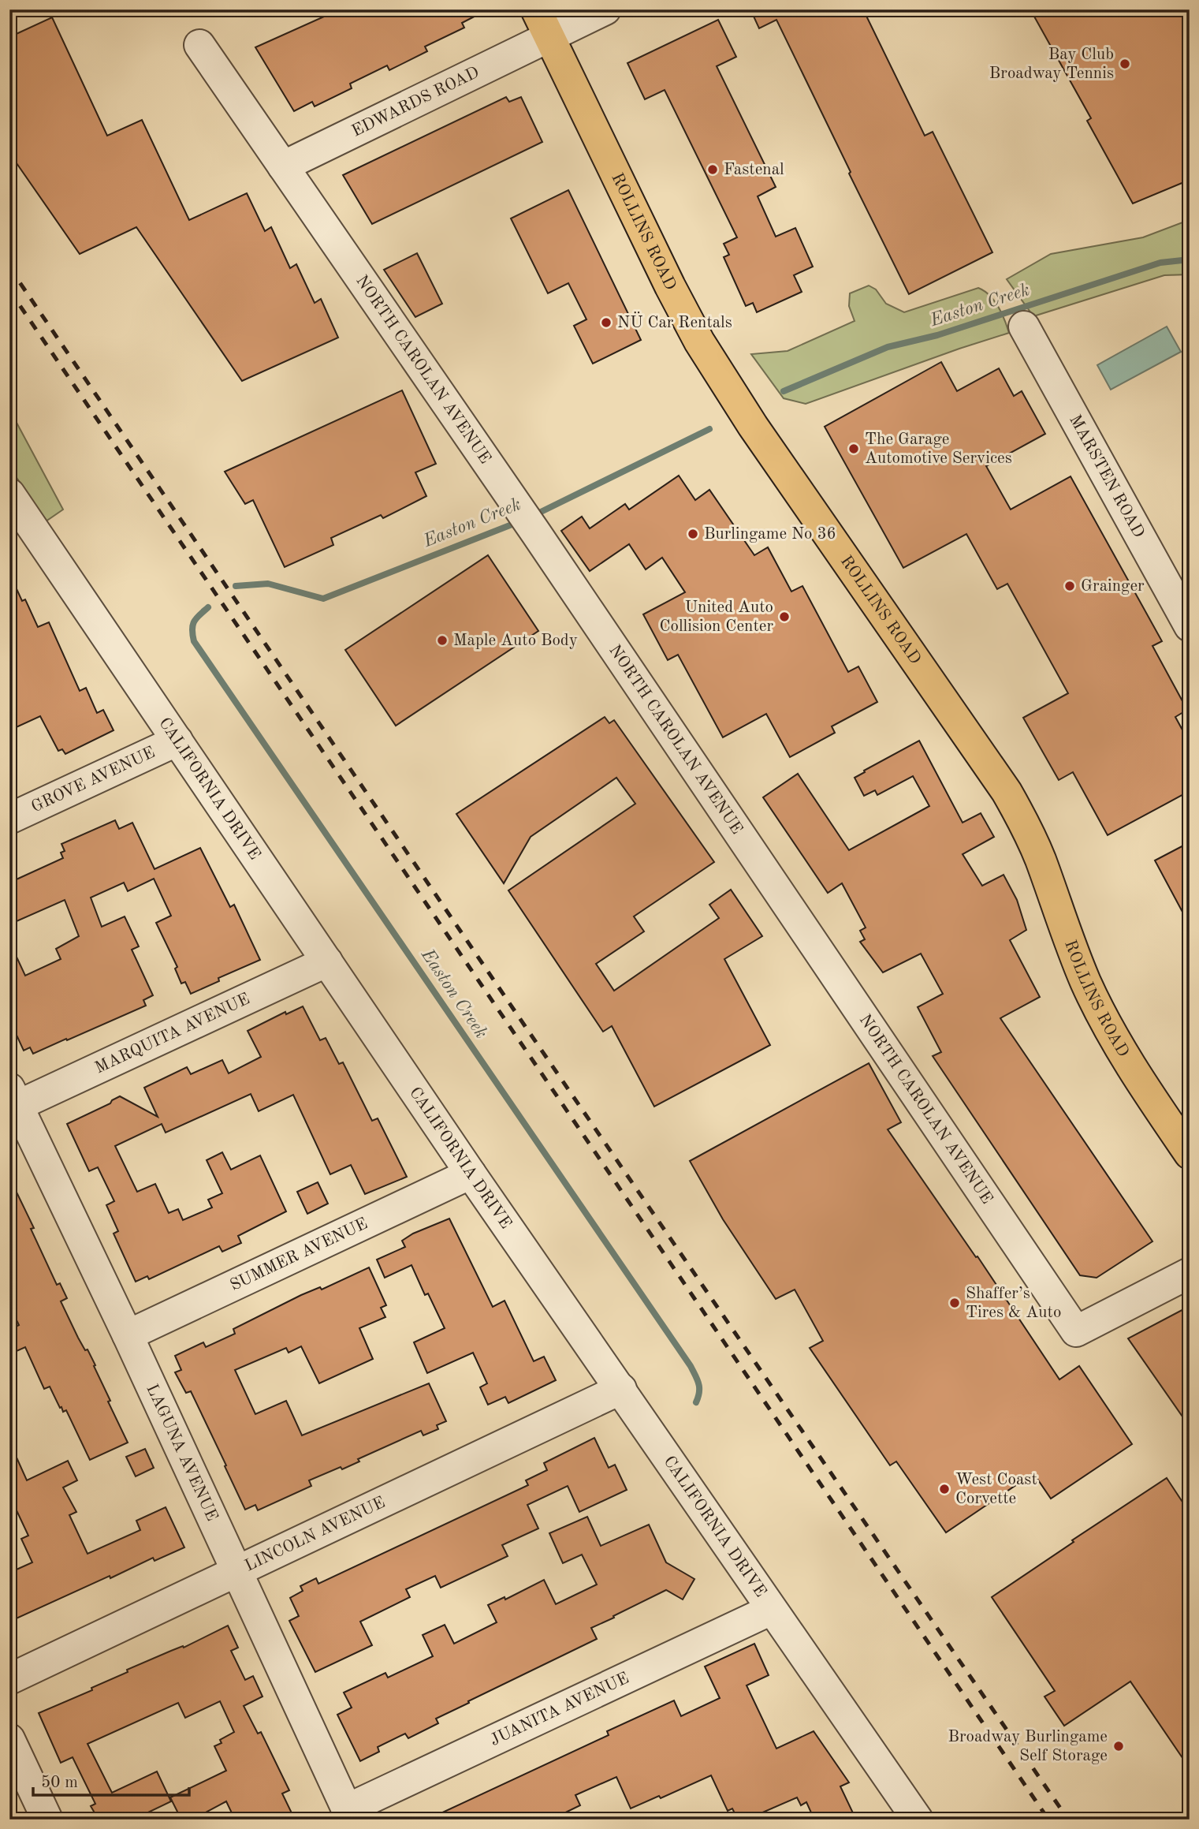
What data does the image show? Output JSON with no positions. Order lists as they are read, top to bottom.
{
  "streets": {
    "main road": ["ROLLINS ROAD"],
    "street": [
      "EDWARDS ROAD",
      "NORTH CAROLAN AVENUE",
      "MARSTEN ROAD",
      "GROVE AVENUE",
      "CALIFORNIA DRIVE",
      "MARQUITA AVENUE",
      "SUMMER AVENUE",
      "LAGUNA AVENUE",
      "LINCOLN AVENUE",
      "JUANITA AVENUE"
    ]
  },
  "crossings": [
    ["EDWARDS ROAD", "ROLLINS ROAD"],
    ["EDWARDS ROAD", "NORTH CAROLAN AVENUE"],
    ["GROVE AVENUE", "CALIFORNIA DRIVE"],
    ["CALIFORNIA DRIVE", "MARQUITA AVENUE"],
    ["CALIFORNIA DRIVE", "SUMMER AVENUE"],
    ["CALIFORNIA DRIVE", "LINCOLN AVENUE"],
    ["CALIFORNIA DRIVE", "JUANITA AVENUE"],
    ["MARQUITA AVENUE", "LAGUNA AVENUE"],
    ["SUMMER AVENUE", "LAGUNA AVENUE"],
    ["LAGUNA AVENUE", "LINCOLN AVENUE"],
    ["LAGUNA AVENUE", "JUANITA AVENUE"]
  ],
  "water": ["Easton Creek"],
  "places": [
    "Bay Club Broadway Tennis",
    "Fastenal",
    "NÜ Car Rentals",
    "The Garage Automotive Services",
    "Burlingame No 36",
    "Grainger",
    "United Auto Collision Center",
    "Maple Auto Body",
    "Shaffer’s Tires & Auto",
    "West Coast Corvette",
    "Broadway Burlingame Self Storage"
  ],
  "scale_bar": "50 m"
}
